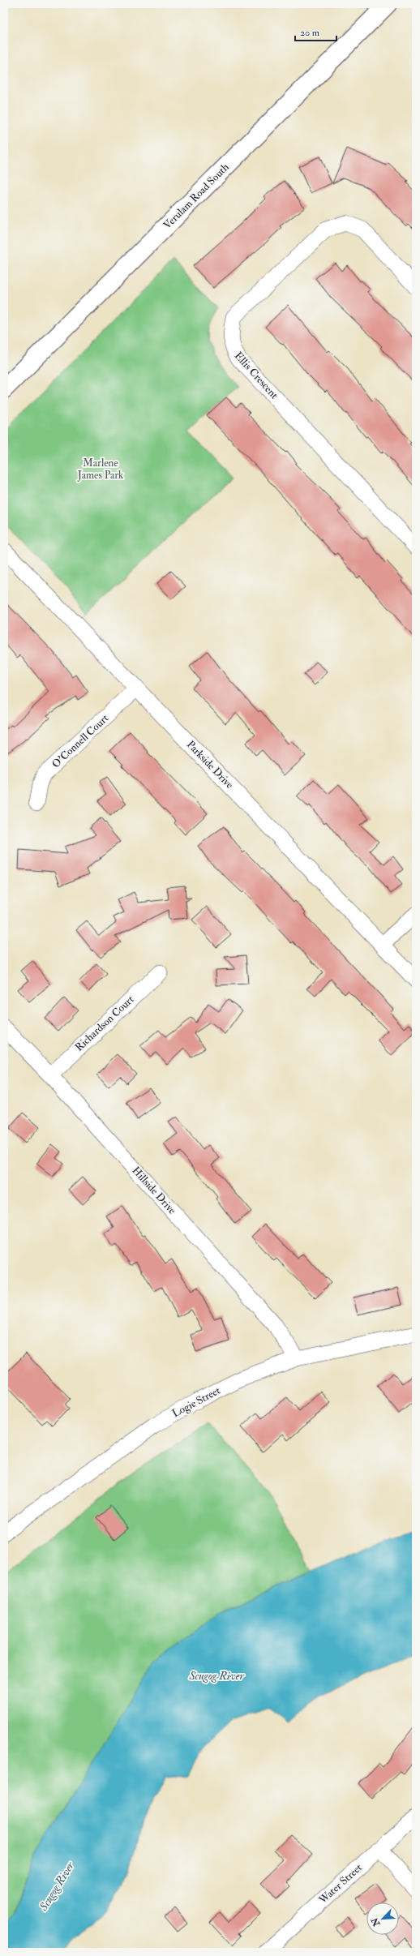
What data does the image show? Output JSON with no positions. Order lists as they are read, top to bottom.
{
  "streets": {
    "main road": ["Verulam Road South"],
    "street": [
      "Ellis Crescent",
      "O'Connell Court",
      "Parkside Drive",
      "Richardson Court",
      "Hillside Drive",
      "Logie Street",
      "Water Street"
    ]
  },
  "crossings": [
    ["O'Connell Court", "Parkside Drive"],
    ["Richardson Court", "Hillside Drive"],
    ["Hillside Drive", "Logie Street"]
  ],
  "water": ["Scugog River"],
  "parks": ["Marlene James Park"],
  "scale_bar": "20 m",
  "north": "bottom left"
}
